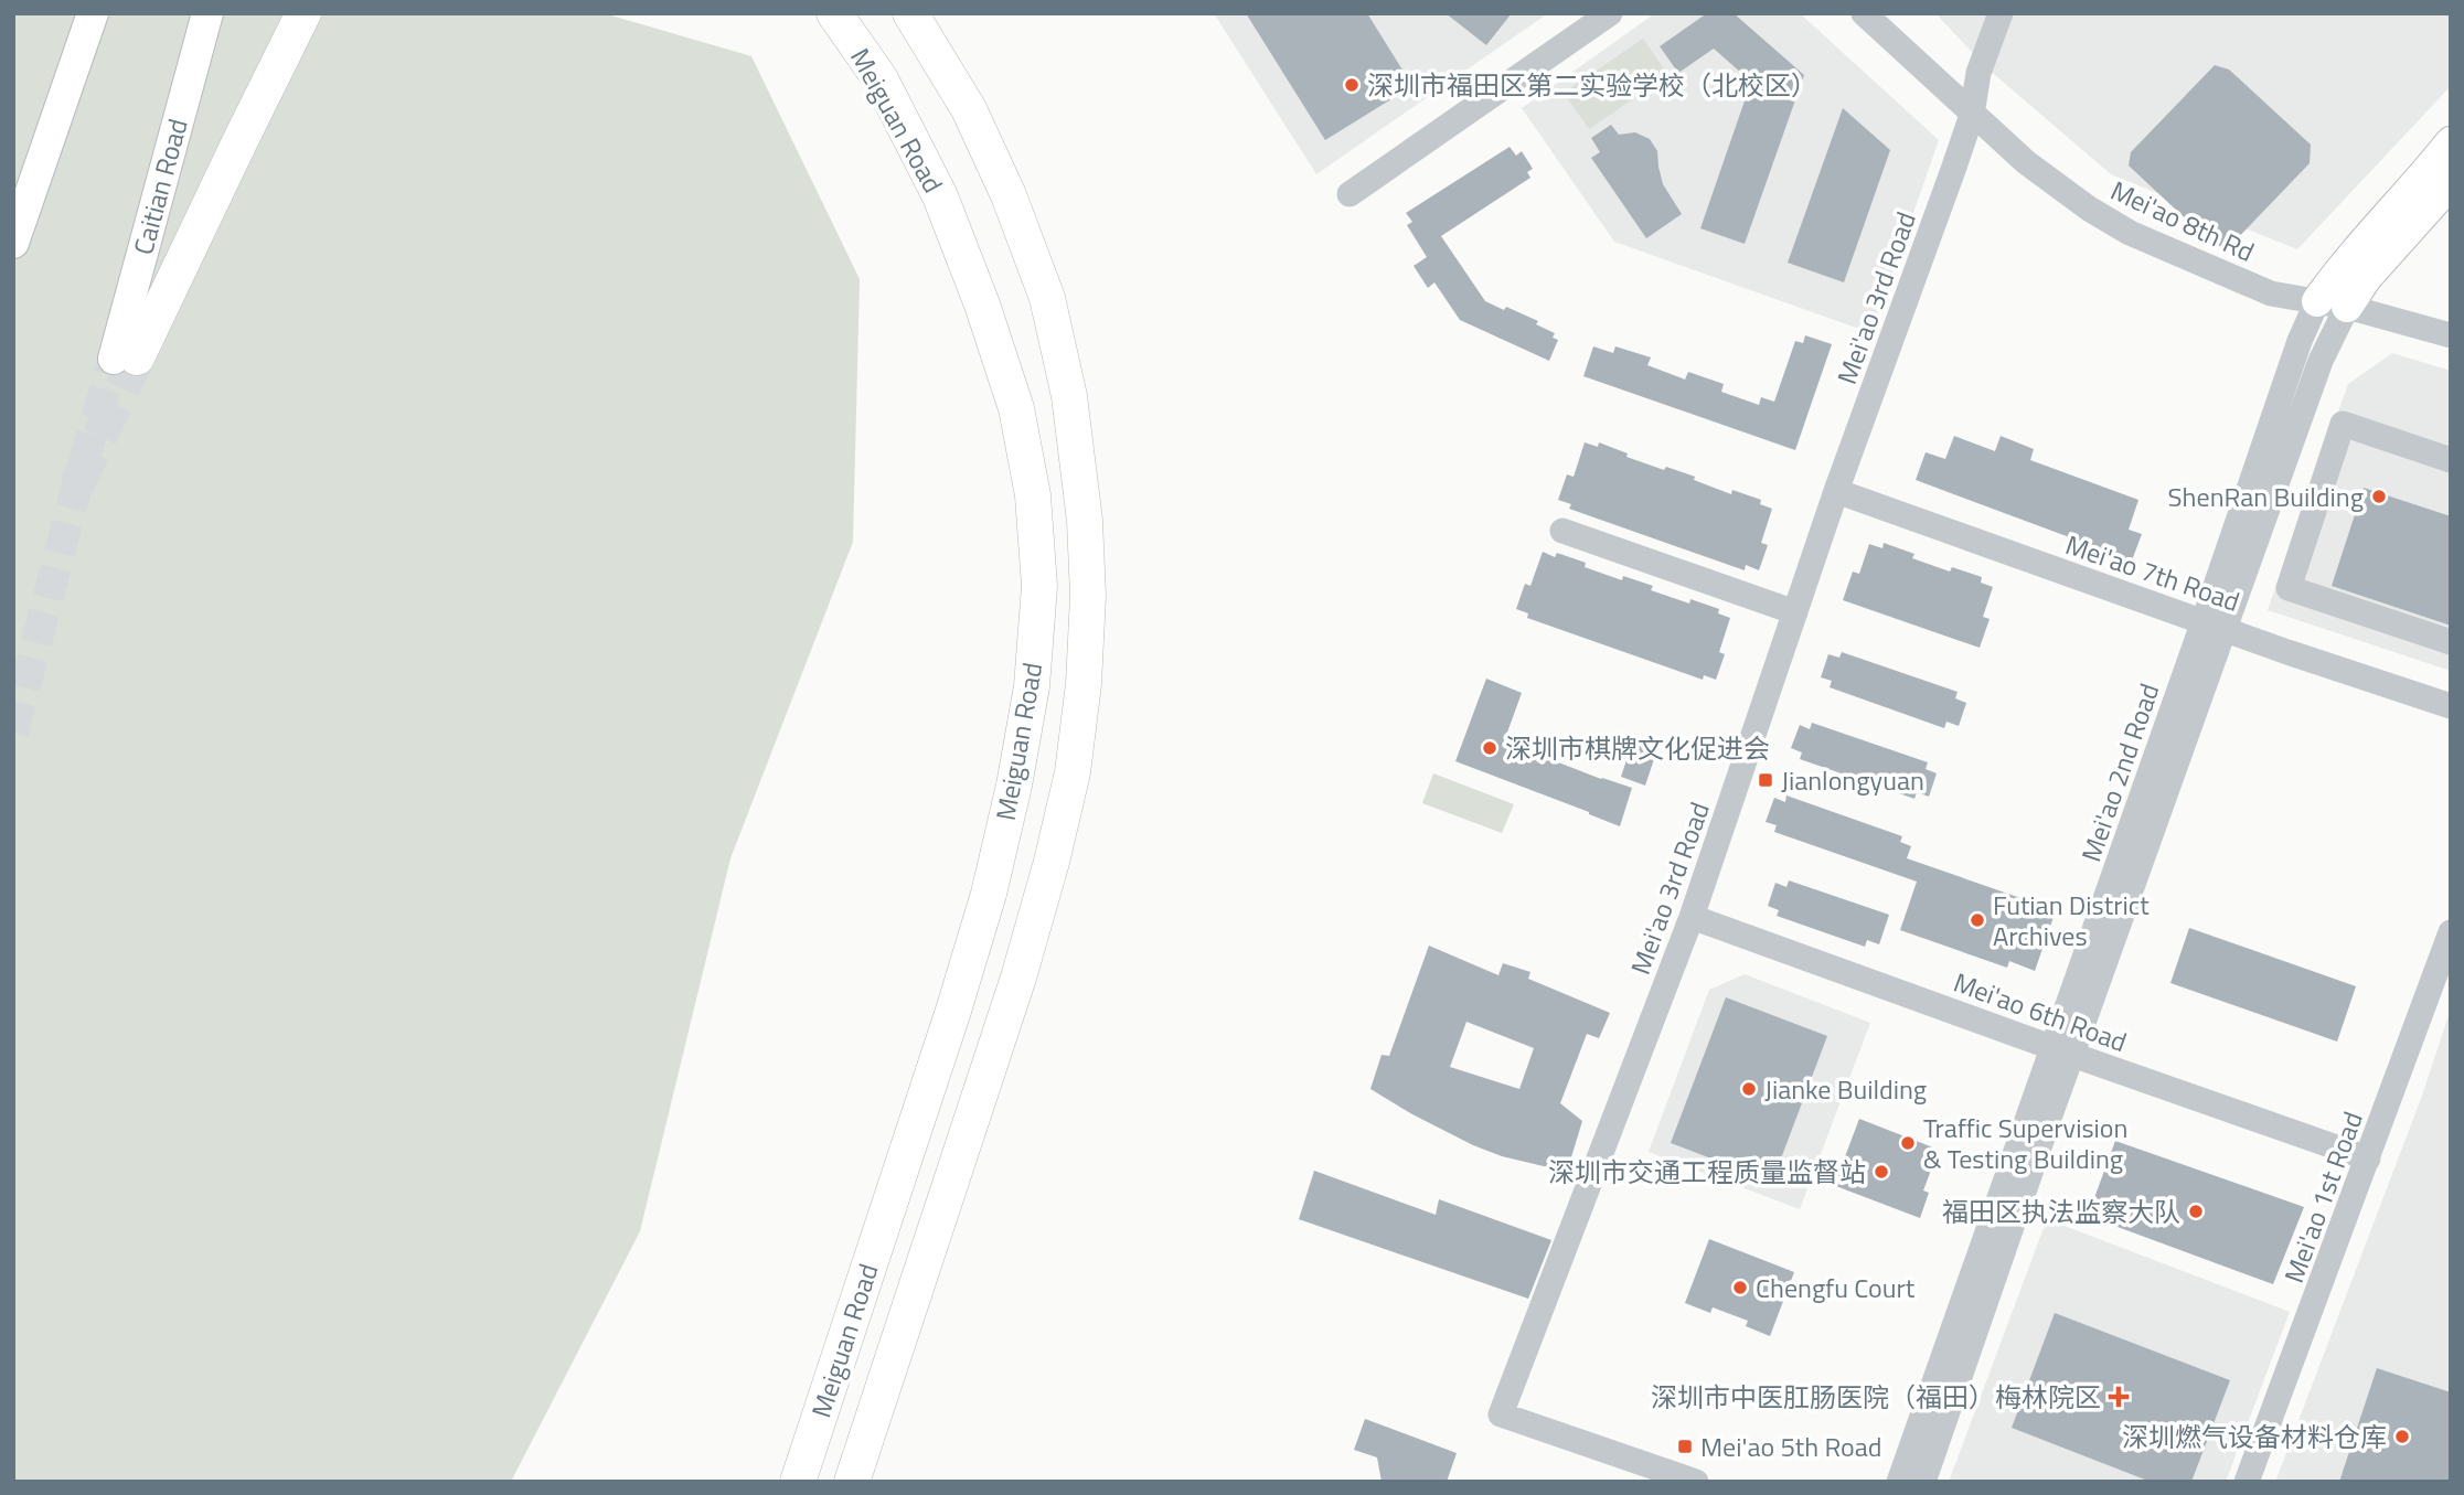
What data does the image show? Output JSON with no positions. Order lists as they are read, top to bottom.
{
  "streets": {
    "highway": ["Meiguan Road"],
    "main road": ["Caitian Road"],
    "street": [
      "Mei'ao 8th Rd",
      "Mei'ao 3rd Road",
      "Mei'ao 7th Road",
      "Mei'ao 2nd Road",
      "Mei'ao 6th Road",
      "Mei'ao 1st Road"
    ]
  },
  "crossings": [
    ["Mei'ao 8th Rd", "Mei'ao 3rd Road"],
    ["Mei'ao 8th Rd", "Mei'ao 2nd Road"],
    ["Mei'ao 3rd Road", "Mei'ao 7th Road"],
    ["Mei'ao 3rd Road", "Mei'ao 6th Road"],
    ["Mei'ao 7th Road", "Mei'ao 2nd Road"],
    ["Mei'ao 2nd Road", "Mei'ao 6th Road"],
    ["Mei'ao 6th Road", "Mei'ao 1st Road"]
  ],
  "places": {
    "other": [
      "深圳市福田区第二实验学校（北校区）",
      "ShenRan Building",
      "深圳市棋牌文化促进会",
      "Futian District Archives",
      "Jianke Building",
      "Traffic Supervision & Testing Building",
      "深圳市交通工程质量监督站",
      "福田区执法监察大队",
      "Chengfu Court",
      "深圳燃气设备材料仓库"
    ],
    "transit": ["Jianlongyuan", "Mei'ao 5th Road"],
    "health": ["深圳市中医肛肠医院（福田）梅林院区"]
  }
}
